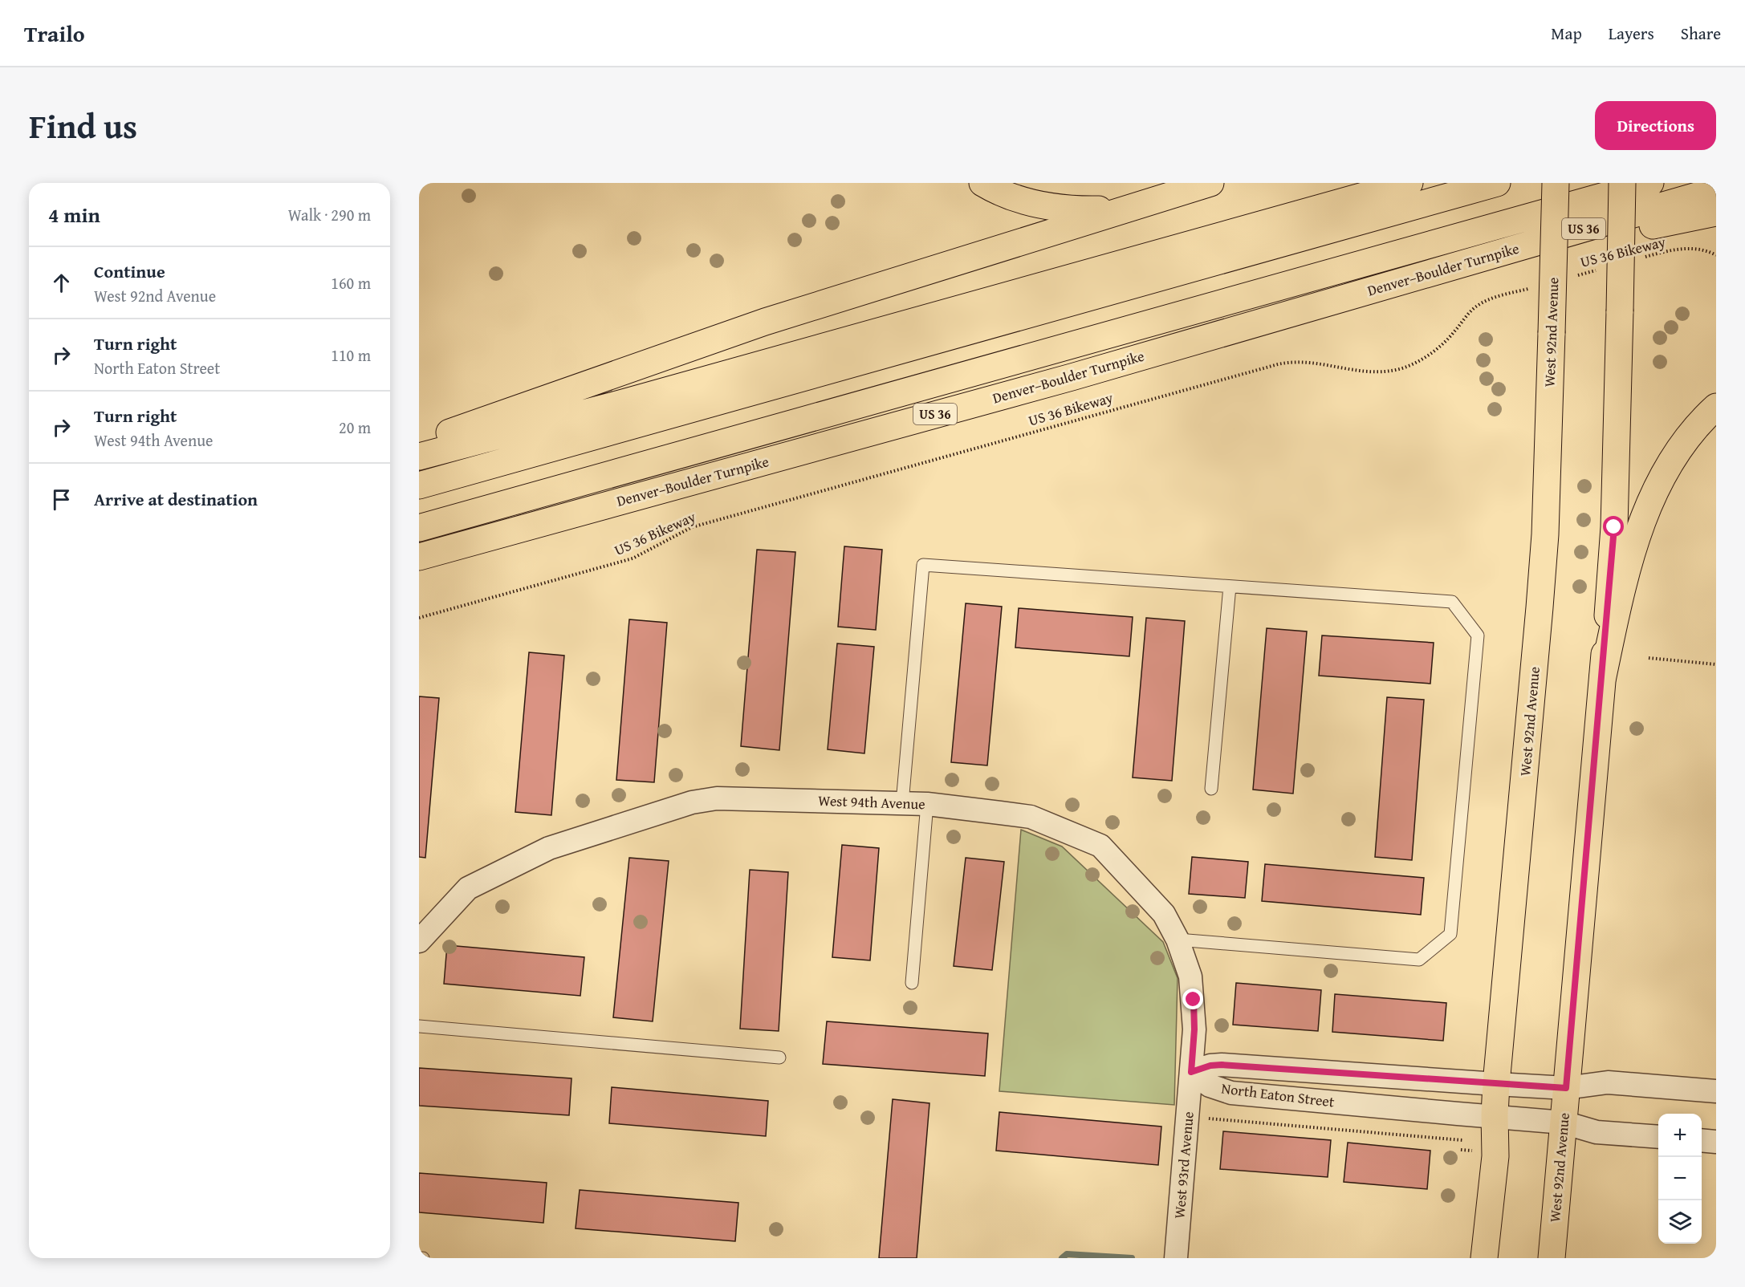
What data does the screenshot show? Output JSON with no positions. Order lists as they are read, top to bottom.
{
  "streets": {
    "main road": ["US 36", "Denver–Boulder Turnpike", "West 92nd Avenue"],
    "street": ["West 94th Avenue", "North Eaton Street", "West 93rd Avenue"],
    "path": ["US 36 Bikeway"]
  },
  "crossings": [
    ["West 92nd Avenue", "North Eaton Street"],
    ["West 94th Avenue", "North Eaton Street"],
    ["West 94th Avenue", "West 93rd Avenue"],
    ["North Eaton Street", "West 93rd Avenue"]
  ],
  "page": {
    "header": "Trailo",
    "nav": ["Map", "Layers", "Share"],
    "title": "Find us",
    "buttons": "Directions",
    "heading": ["4 min", "Walk · 290 m"],
    "list": [
      ["Continue", "West 92nd Avenue", "160 m"],
      ["Turn right", "North Eaton Street", "110 m"],
      ["Turn right", "West 94th Avenue", "20 m"],
      "Arrive at destination"
    ],
    "map_buttons": ["+", "−"]
  }
}
